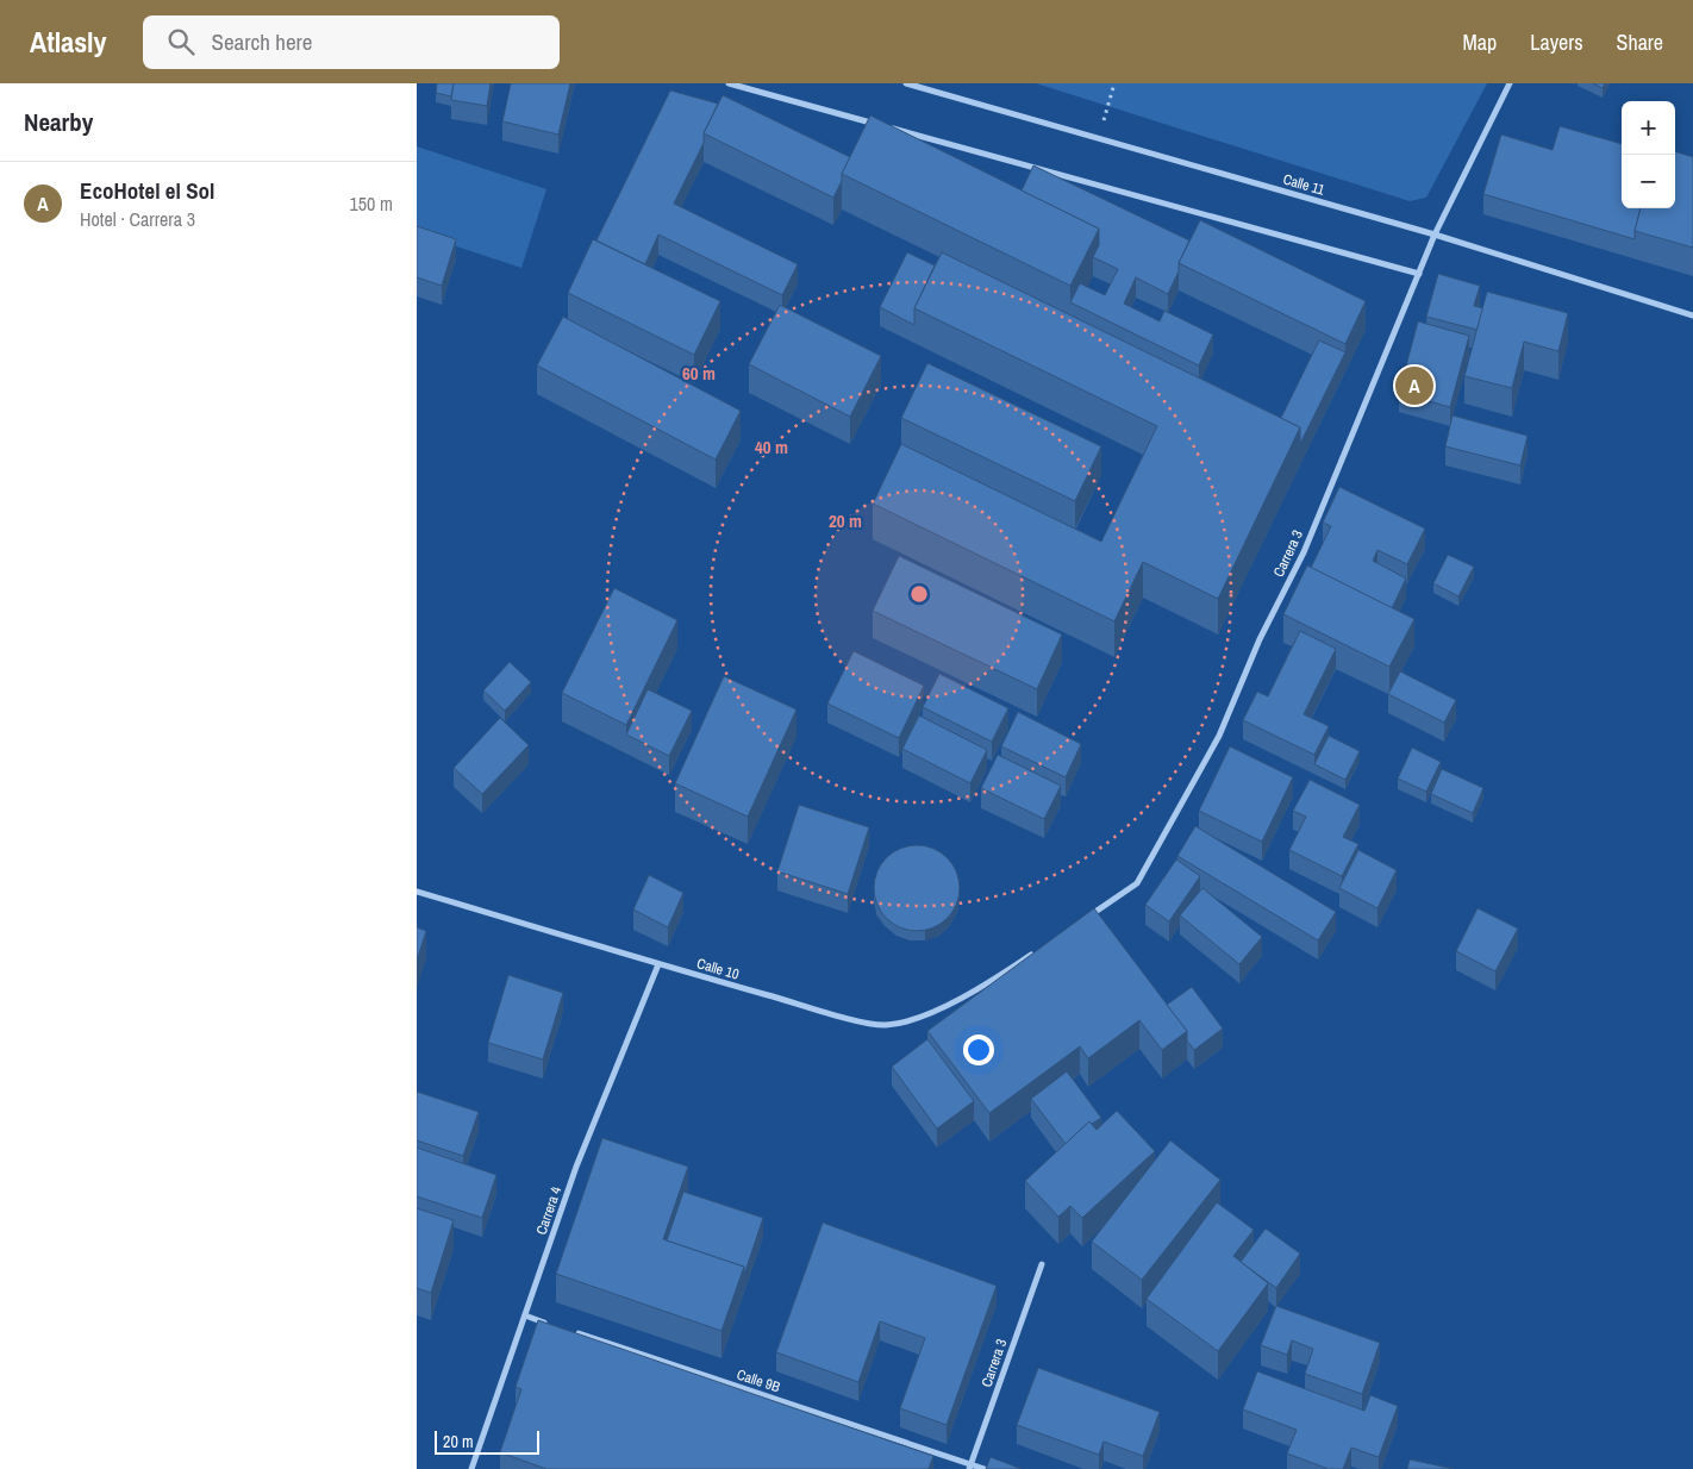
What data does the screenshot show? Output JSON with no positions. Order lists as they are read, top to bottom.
{
  "streets": {
    "street": [
      "Calle 11",
      "Carrera 3",
      "Calle 10",
      "Carrera 4",
      "Calle 9B"
    ]
  },
  "crossings": [
    ["Calle 11", "Carrera 3"],
    ["Carrera 3", "Calle 9B"],
    ["Calle 10", "Carrera 4"]
  ],
  "scale_bar": "20 m",
  "page": {
    "header": "Atlasly",
    "search": "Search here",
    "nav": ["Map", "Layers", "Share"],
    "heading": "Nearby",
    "map_buttons": ["+", "−"],
    "list": [
      {
        "mark": "A",
        "name": "EcoHotel el Sol",
        "note": "Hotel · Carrera 3",
        "value": "150 m"
      }
    ],
    "pins": "A",
    "scale": "20 m"
  },
  "rings": ["60 m", "40 m", "20 m"]
}
